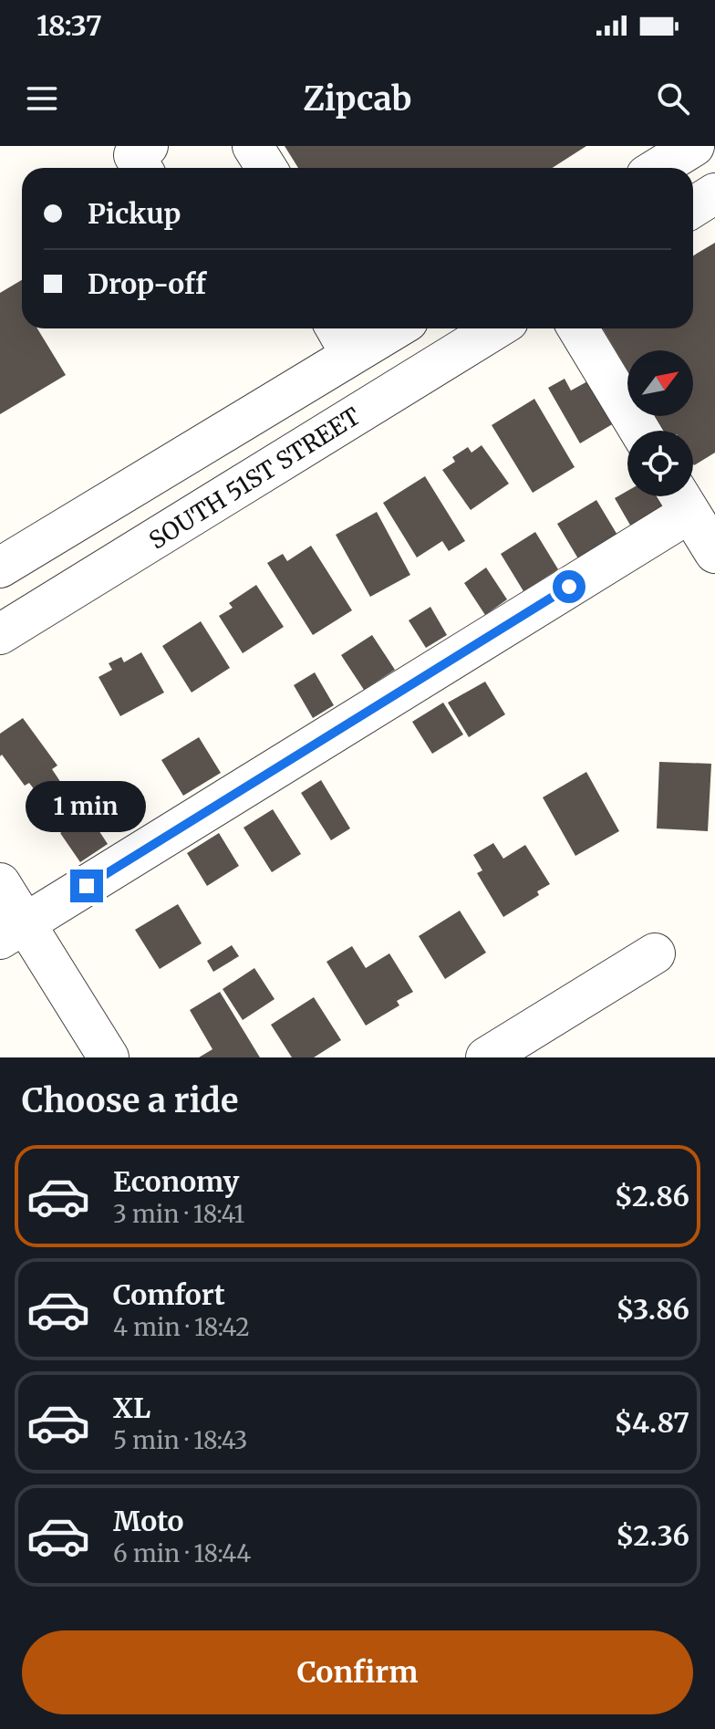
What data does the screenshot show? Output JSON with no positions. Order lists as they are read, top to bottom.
{
  "streets": {
    "street": ["SOUTH 51ST STREET"]
  },
  "north": "top right",
  "page": {
    "status": "18:37",
    "header": "Zipcab",
    "banner": ["Pickup", "Drop-off"],
    "bubble": "1 min",
    "heading": "Choose a ride",
    "list": [
      {
        "name": "Economy",
        "note": "3 min · 18:41",
        "value": "$2.86"
      },
      {
        "name": "Comfort",
        "note": "4 min · 18:42",
        "value": "$3.86"
      },
      {
        "name": "XL",
        "note": "5 min · 18:43",
        "value": "$4.87"
      },
      {
        "name": "Moto",
        "note": "6 min · 18:44",
        "value": "$2.36"
      }
    ],
    "buttons": "Confirm"
  }
}
